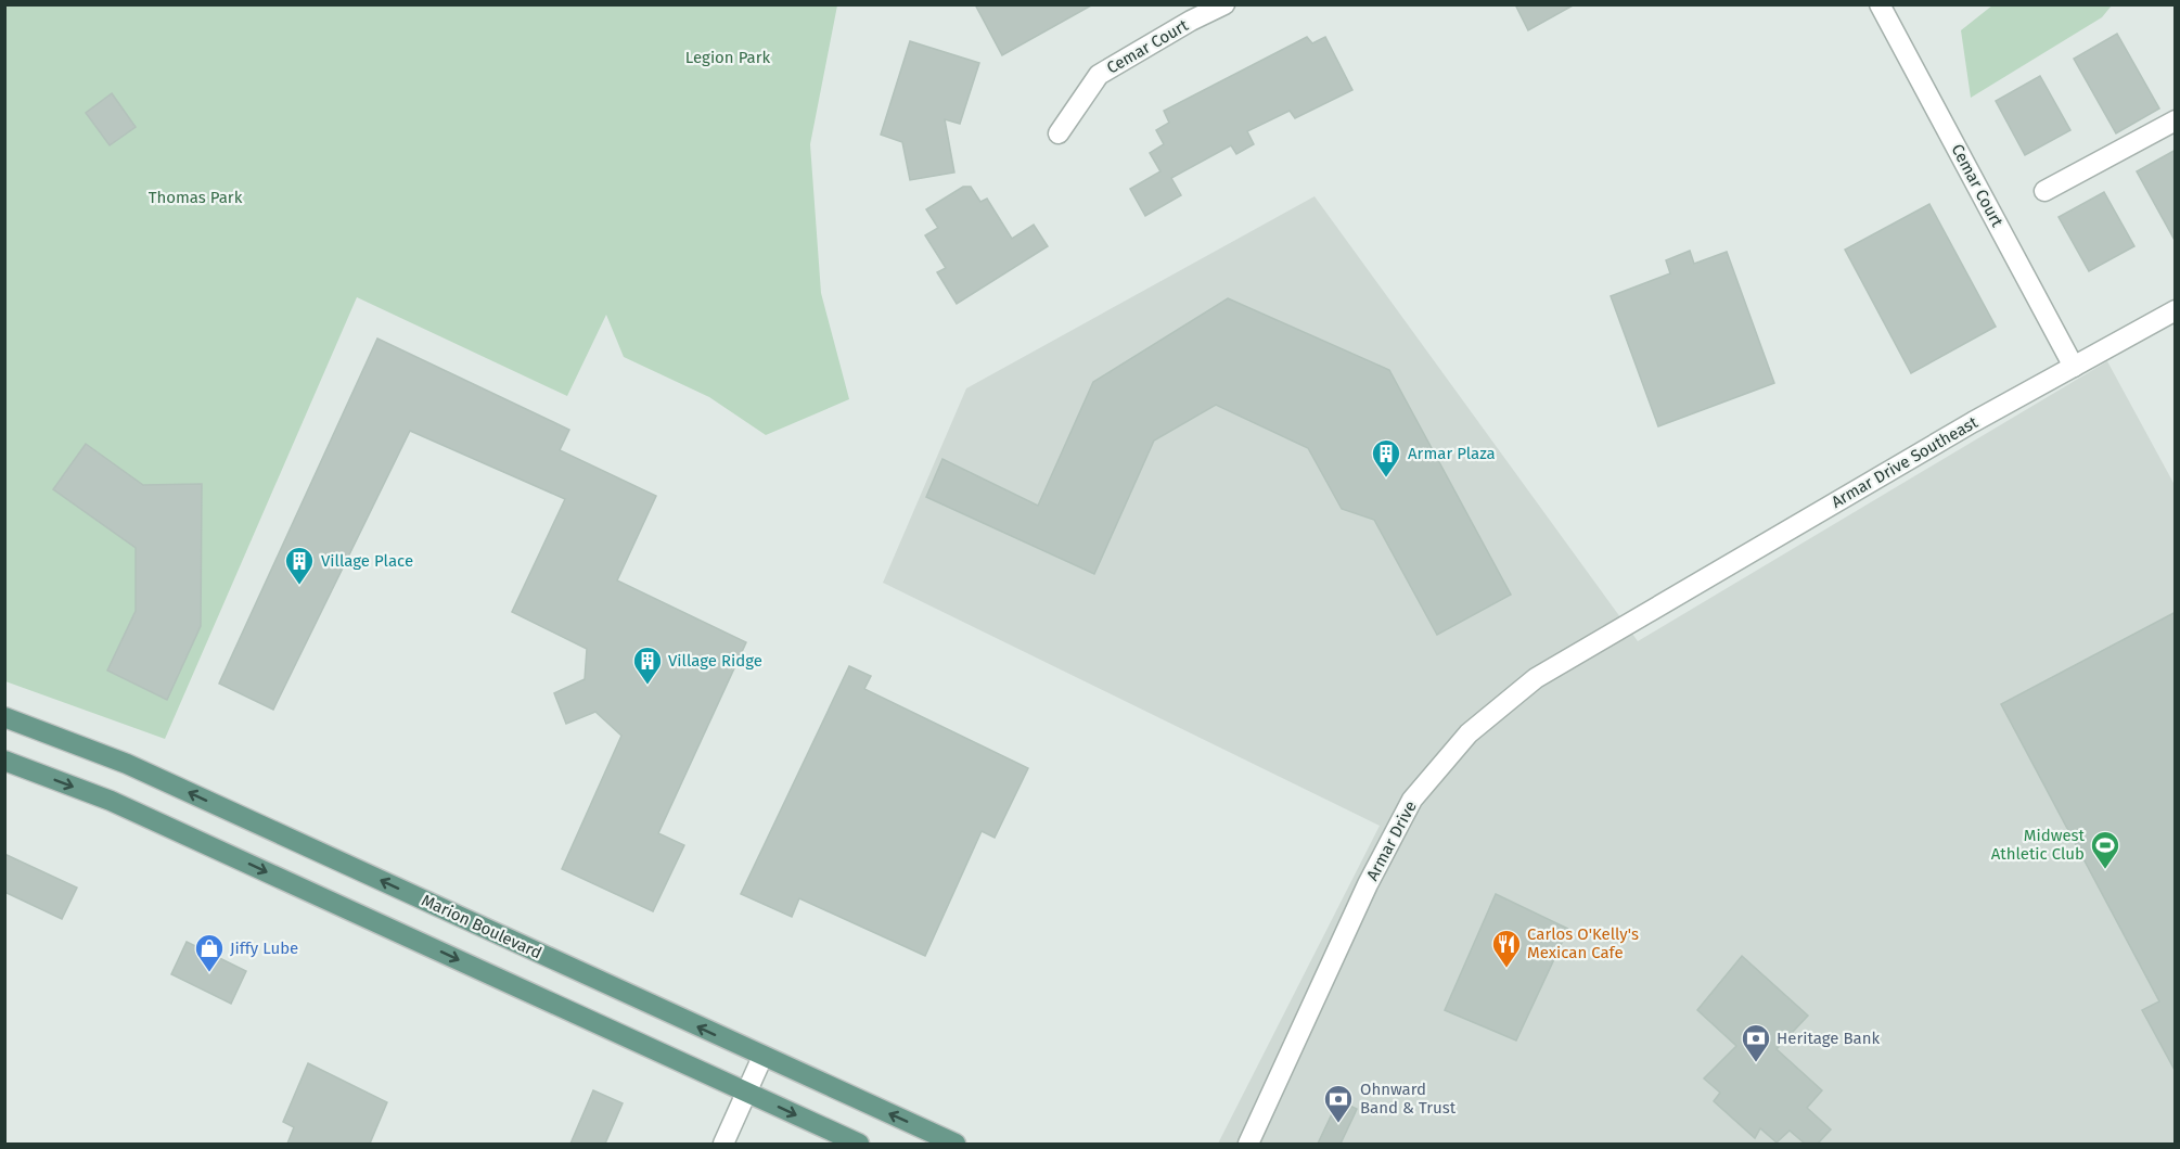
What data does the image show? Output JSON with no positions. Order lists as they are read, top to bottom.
{
  "streets": {
    "main road": ["Marion Boulevard"],
    "street": ["Cemar Court", "Armar Drive Southeast", "Armar Drive"]
  },
  "crossings": [
    ["Cemar Court", "Armar Drive Southeast"],
    ["Armar Drive Southeast", "Armar Drive"]
  ],
  "parks": ["Legion Park", "Thomas Park"],
  "places": {
    "building": ["Armar Plaza", "Village Place", "Village Ridge"],
    "sports": ["Midwest Athletic Club"],
    "restaurant": ["Carlos O'Kelly's Mexican Cafe"],
    "shop": ["Jiffy Lube"],
    "bank": ["Heritage Bank", "Ohnward Band & Trust"]
  }
}
